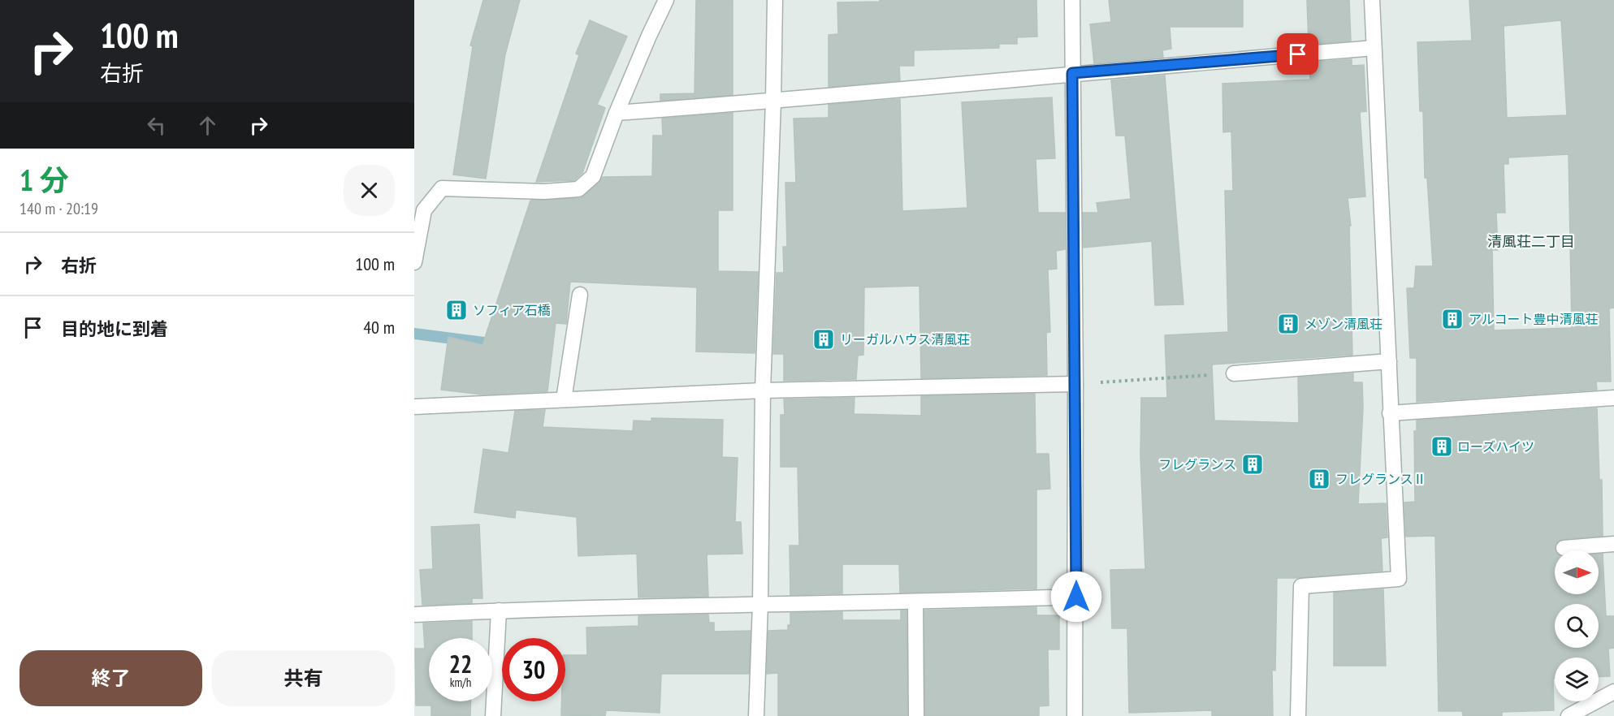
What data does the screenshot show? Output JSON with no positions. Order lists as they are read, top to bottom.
{
  "districts": ["清風荘二丁目"],
  "places": {
    "building": [
      "ソフィア石橋",
      "アルコート豊中清風荘",
      "メゾン清風荘",
      "リーガルハウス清風荘",
      "ローズハイツ",
      "フレグランス",
      "フレグランスⅡ"
    ]
  },
  "north": "right",
  "page": {
    "turn": ["100 m", "右折"],
    "heading": ["1 分", "140 m · 20:19"],
    "list": [
      {
        "name": "右折",
        "value": "100 m"
      },
      {
        "name": "目的地に到着",
        "value": "40 m"
      }
    ],
    "speed": "22 km/h",
    "limit": "30",
    "buttons": ["終了", "共有"]
  }
}
